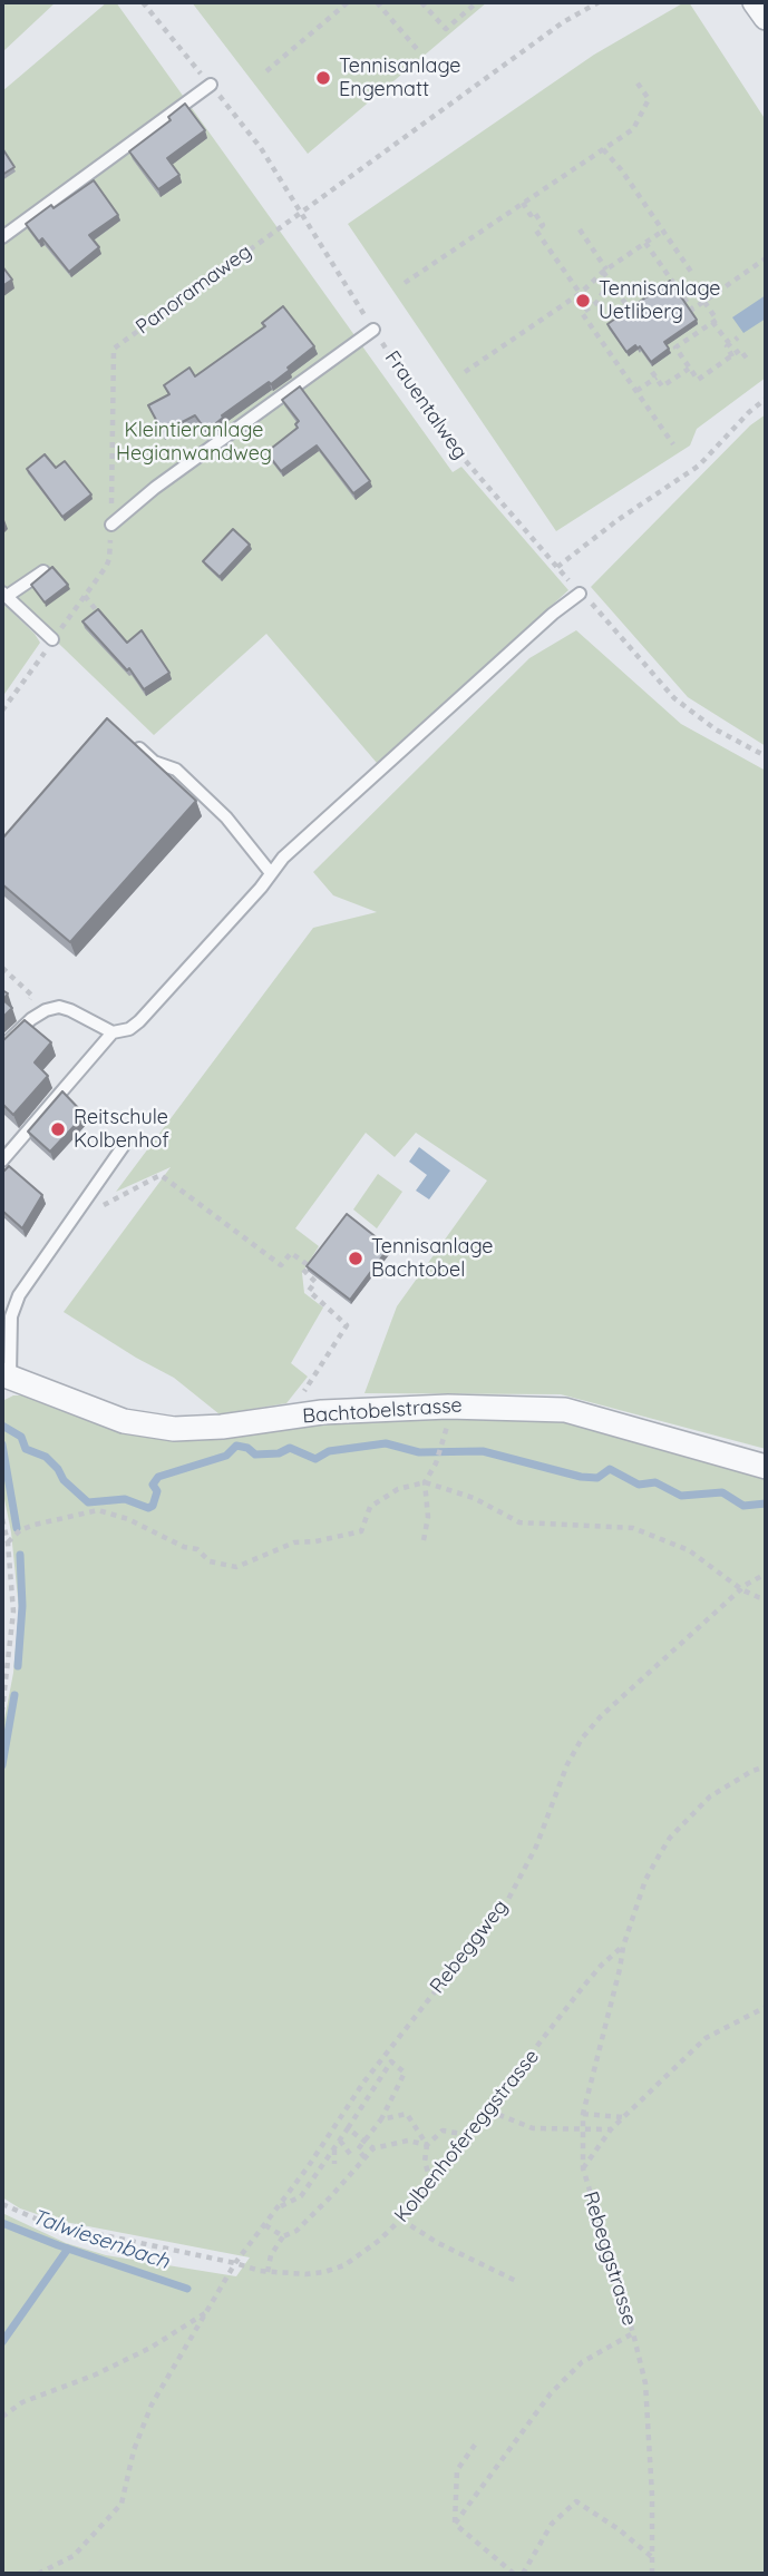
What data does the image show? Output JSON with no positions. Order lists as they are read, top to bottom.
{
  "streets": {
    "street": ["Bachtobelstrasse"],
    "path": [
      "Panoramaweg",
      "Frauentalweg",
      "Rebeggweg",
      "Kolbenhofereggstrasse",
      "Rebeggstrasse"
    ]
  },
  "crossings": [
    ["Panoramaweg", "Frauentalweg"],
    ["Rebeggweg", "Kolbenhofereggstrasse"],
    ["Kolbenhofereggstrasse", "Rebeggstrasse"]
  ],
  "water": ["Talwiesenbach"],
  "parks": ["Kleintieranlage Hegianwandweg"],
  "places": [
    "Tennisanlage Engematt",
    "Tennisanlage Uetliberg",
    "Reitschule Kolbenhof",
    "Tennisanlage Bachtobel"
  ]
}
